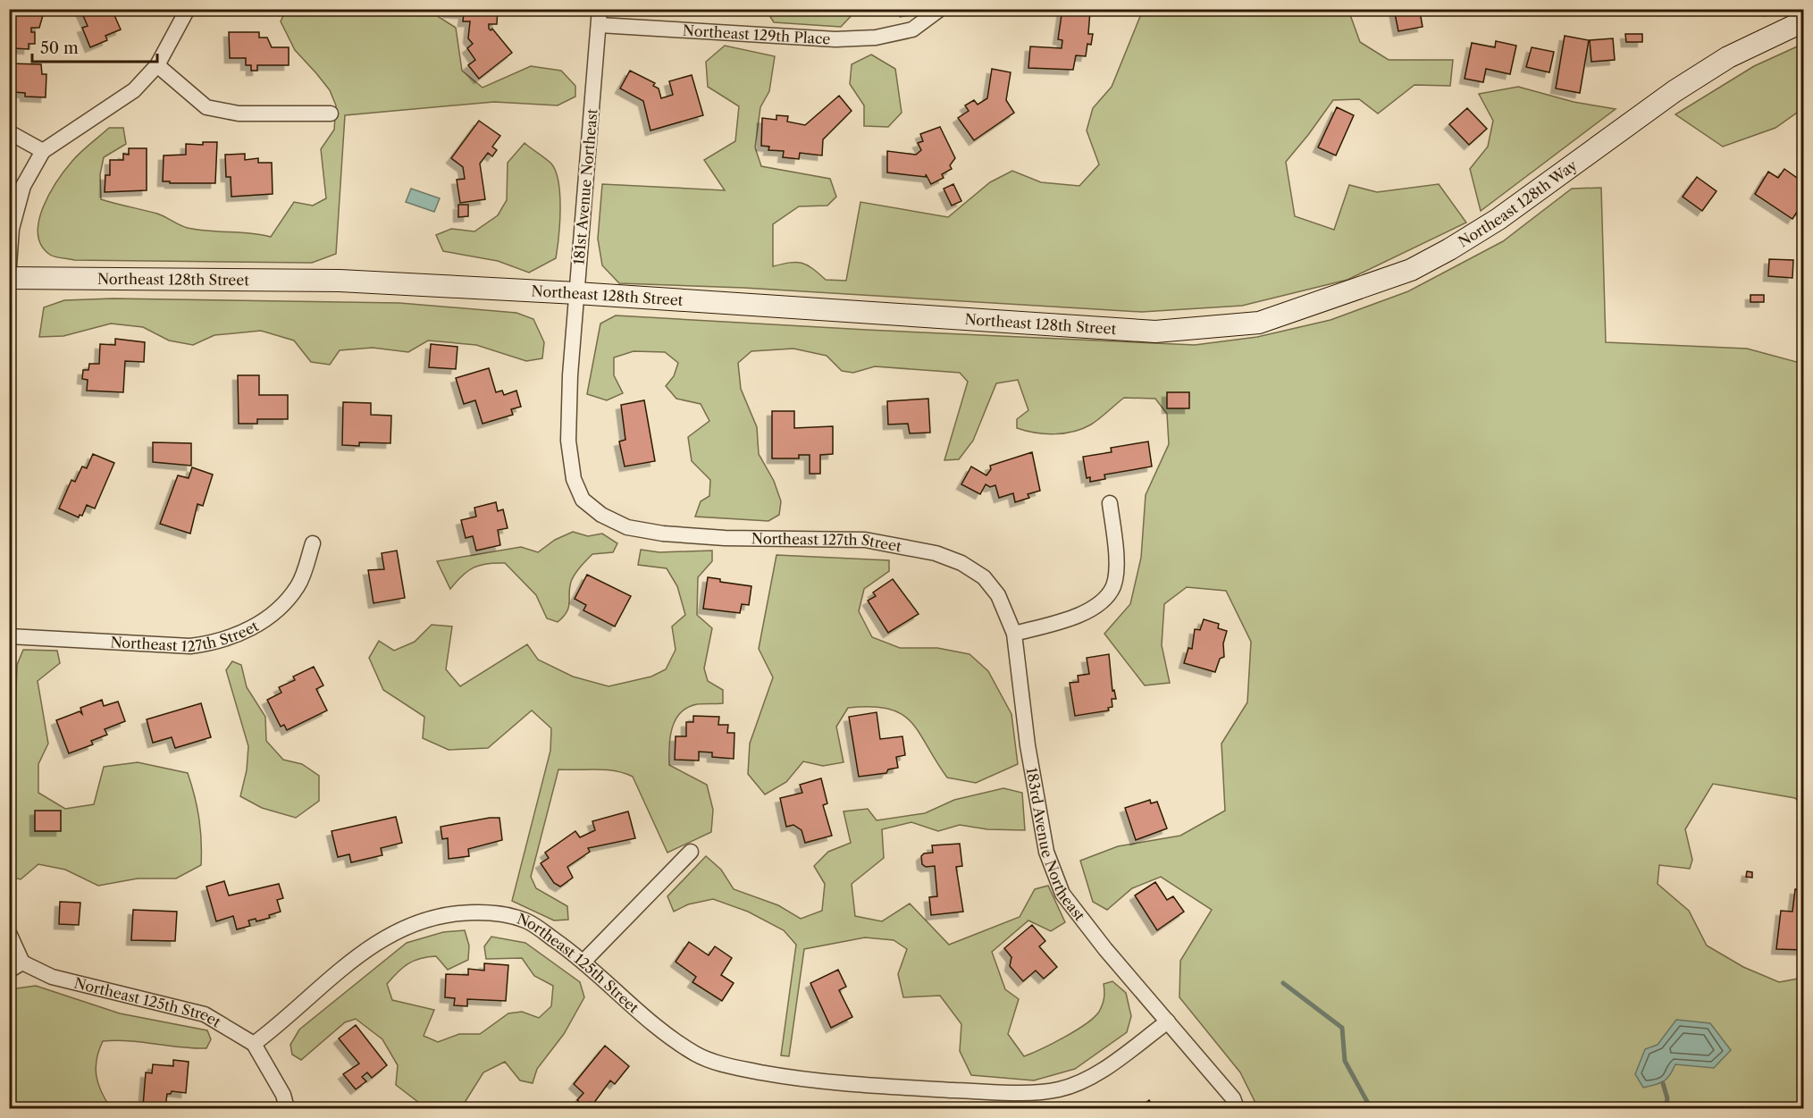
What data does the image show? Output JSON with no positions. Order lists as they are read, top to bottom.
{
  "streets": {
    "street": [
      "Northeast 129th Place",
      "181st Avenue Northeast",
      "Northeast 128th Way",
      "Northeast 128th Street",
      "Northeast 127th Street",
      "183rd Avenue Northeast",
      "Northeast 125th Street"
    ]
  },
  "crossings": [
    ["Northeast 129th Place", "181st Avenue Northeast"],
    ["181st Avenue Northeast", "Northeast 128th Street"],
    ["181st Avenue Northeast", "Northeast 127th Street"],
    ["Northeast 128th Way", "Northeast 128th Street"],
    ["Northeast 127th Street", "183rd Avenue Northeast"],
    ["183rd Avenue Northeast", "Northeast 125th Street"]
  ],
  "scale_bar": "50 m"
}
